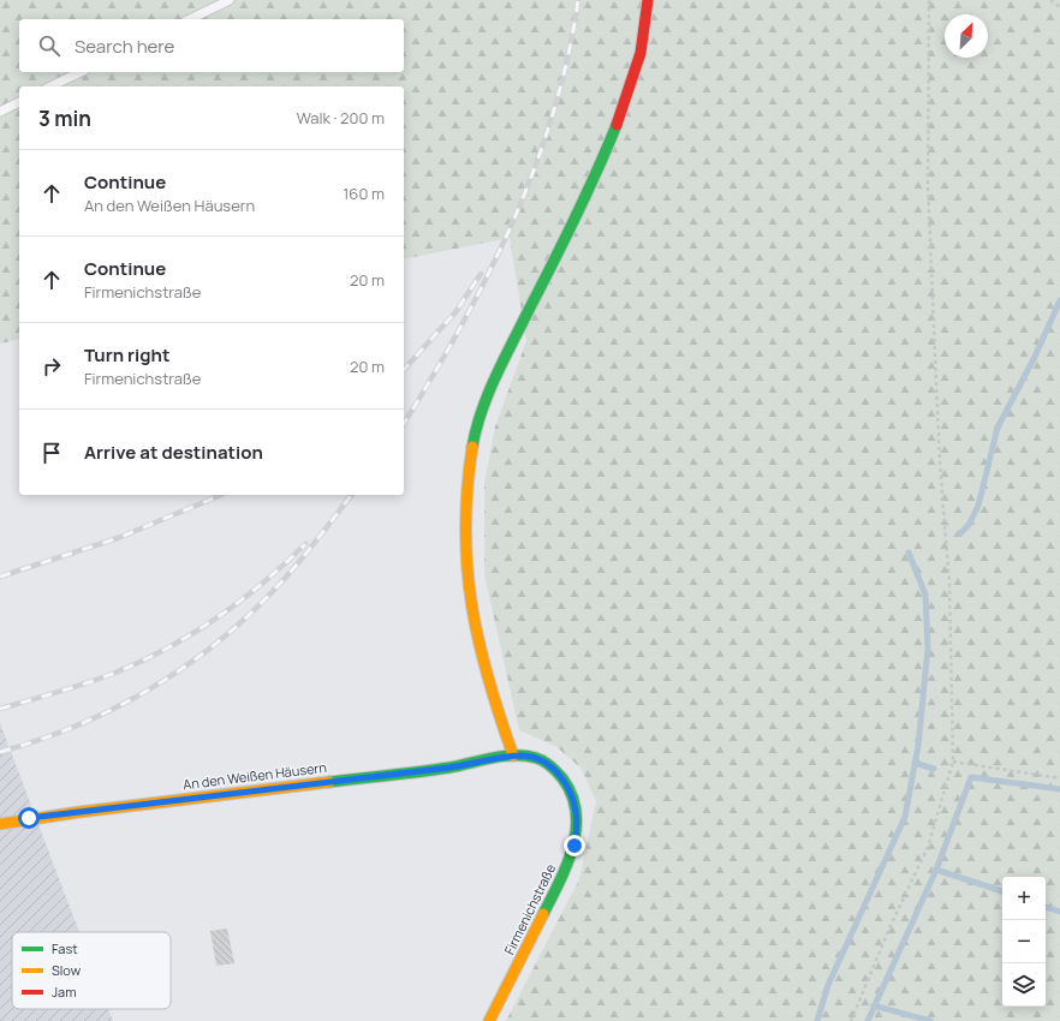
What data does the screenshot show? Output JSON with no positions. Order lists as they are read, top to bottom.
{
  "streets": {
    "street": ["An den Weißen Häusern", "Firmenichstraße"]
  },
  "crossings": [
    ["An den Weißen Häusern", "Firmenichstraße"]
  ],
  "legend": ["Fast", "Slow", "Jam"],
  "north": "top right",
  "page": {
    "search": "Search here",
    "heading": ["3 min", "Walk · 200 m"],
    "list": [
      ["Continue", "An den Weißen Häusern", "160 m"],
      ["Continue", "Firmenichstraße", "20 m"],
      ["Turn right", "Firmenichstraße", "20 m"],
      "Arrive at destination"
    ],
    "map_buttons": ["+", "−"]
  }
}
